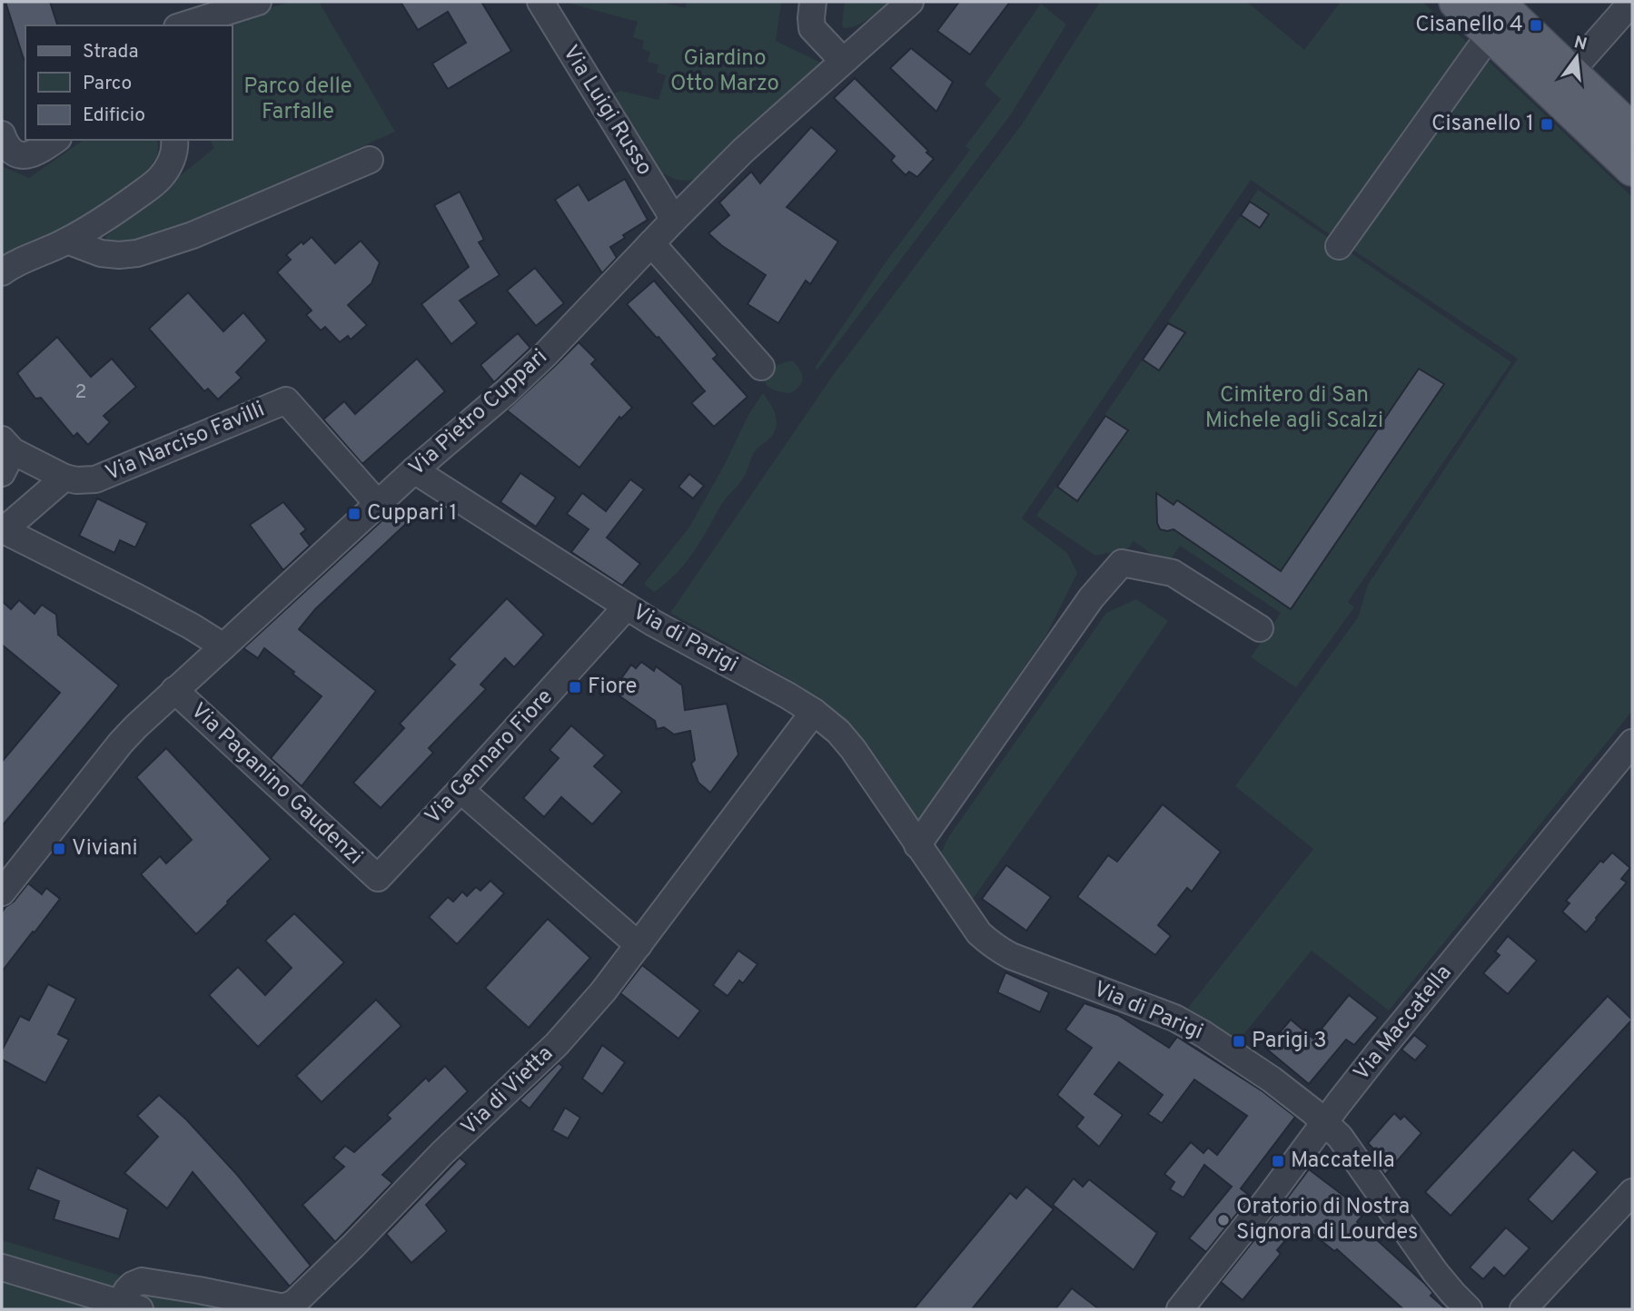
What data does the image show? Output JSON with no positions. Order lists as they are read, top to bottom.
{
  "streets": {
    "street": [
      "Via Luigi Russo",
      "Via Pietro Cuppari",
      "Via Narciso Favilli",
      "Via di Parigi",
      "Via Gennaro Fiore",
      "Via Paganino Gaudenzi",
      "Via Maccatella",
      "Via di Vietta"
    ]
  },
  "crossings": [
    ["Via Luigi Russo", "Via Pietro Cuppari"],
    ["Via Pietro Cuppari", "Via Narciso Favilli"],
    ["Via Pietro Cuppari", "Via di Parigi"],
    ["Via Pietro Cuppari", "Via Paganino Gaudenzi"],
    ["Via di Parigi", "Via Gennaro Fiore"],
    ["Via di Parigi", "Via Maccatella"],
    ["Via di Parigi", "Via di Vietta"],
    ["Via Gennaro Fiore", "Via Paganino Gaudenzi"]
  ],
  "parks": ["Giardino Otto Marzo", "Parco delle Farfalle", "Cimitero di San Michele agli Scalzi"],
  "places": {
    "transit": [
      "Cisanello 4",
      "Cisanello 1",
      "Cuppari 1",
      "Fiore",
      "Viviani",
      "Parigi 3",
      "Maccatella"
    ],
    "other": ["Oratorio di Nostra Signora di Lourdes"]
  },
  "house_numbers": ["2"],
  "legend": ["Strada", "Parco", "Edificio"],
  "north": "top"
}
